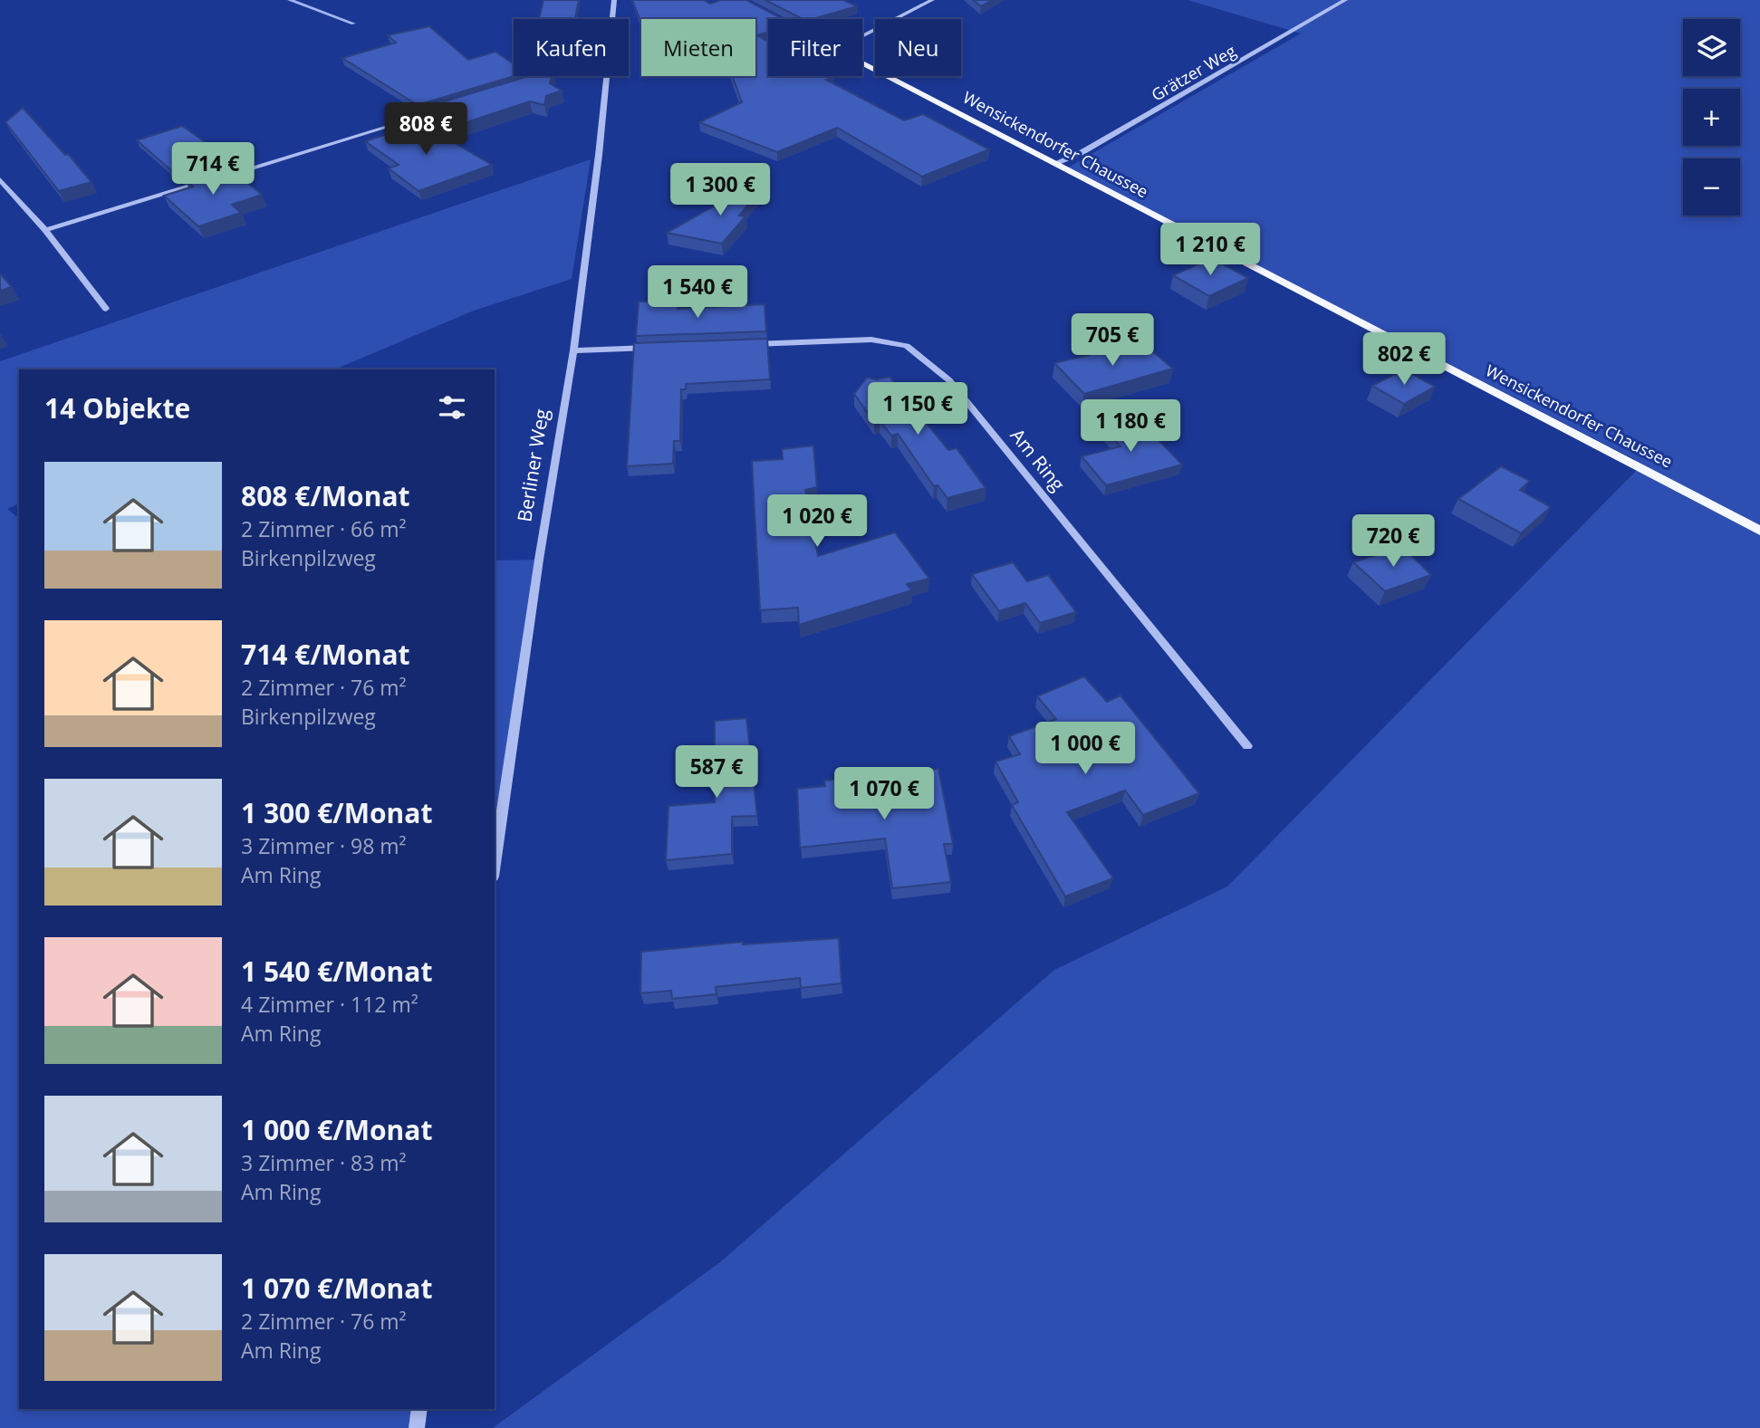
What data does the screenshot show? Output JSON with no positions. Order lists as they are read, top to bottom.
{
  "streets": {
    "main road": ["Wensickendorfer Chaussee"],
    "street": ["Grätzer Weg", "Am Ring", "Berliner Weg"]
  },
  "crossings": [
    ["Grätzer Weg", "Wensickendorfer Chaussee"]
  ],
  "page": {
    "map_buttons": ["+", "−"],
    "chip": [
      "Kaufen",
      "Mieten",
      "Filter",
      "Neu"
    ],
    "price": [
      "808 €",
      "714 €",
      "1 300 €",
      "1 210 €",
      "1 540 €",
      "705 €",
      "802 €",
      "1 150 €",
      "1 180 €",
      "1 020 €",
      "720 €",
      "1 000 €",
      "587 €",
      "1 070 €"
    ],
    "heading": "14 Objekte",
    "list": [
      {
        "name": "808 €/Monat",
        "note": "2 Zimmer · 66 m² · Birkenpilzweg"
      },
      {
        "name": "714 €/Monat",
        "note": "2 Zimmer · 76 m² · Birkenpilzweg"
      },
      {
        "name": "1 300 €/Monat",
        "note": "3 Zimmer · 98 m² · Am Ring"
      },
      {
        "name": "1 540 €/Monat",
        "note": "4 Zimmer · 112 m² · Am Ring"
      },
      {
        "name": "1 000 €/Monat",
        "note": "3 Zimmer · 83 m² · Am Ring"
      },
      {
        "name": "1 070 €/Monat",
        "note": "2 Zimmer · 76 m² · Am Ring"
      }
    ]
  }
}
